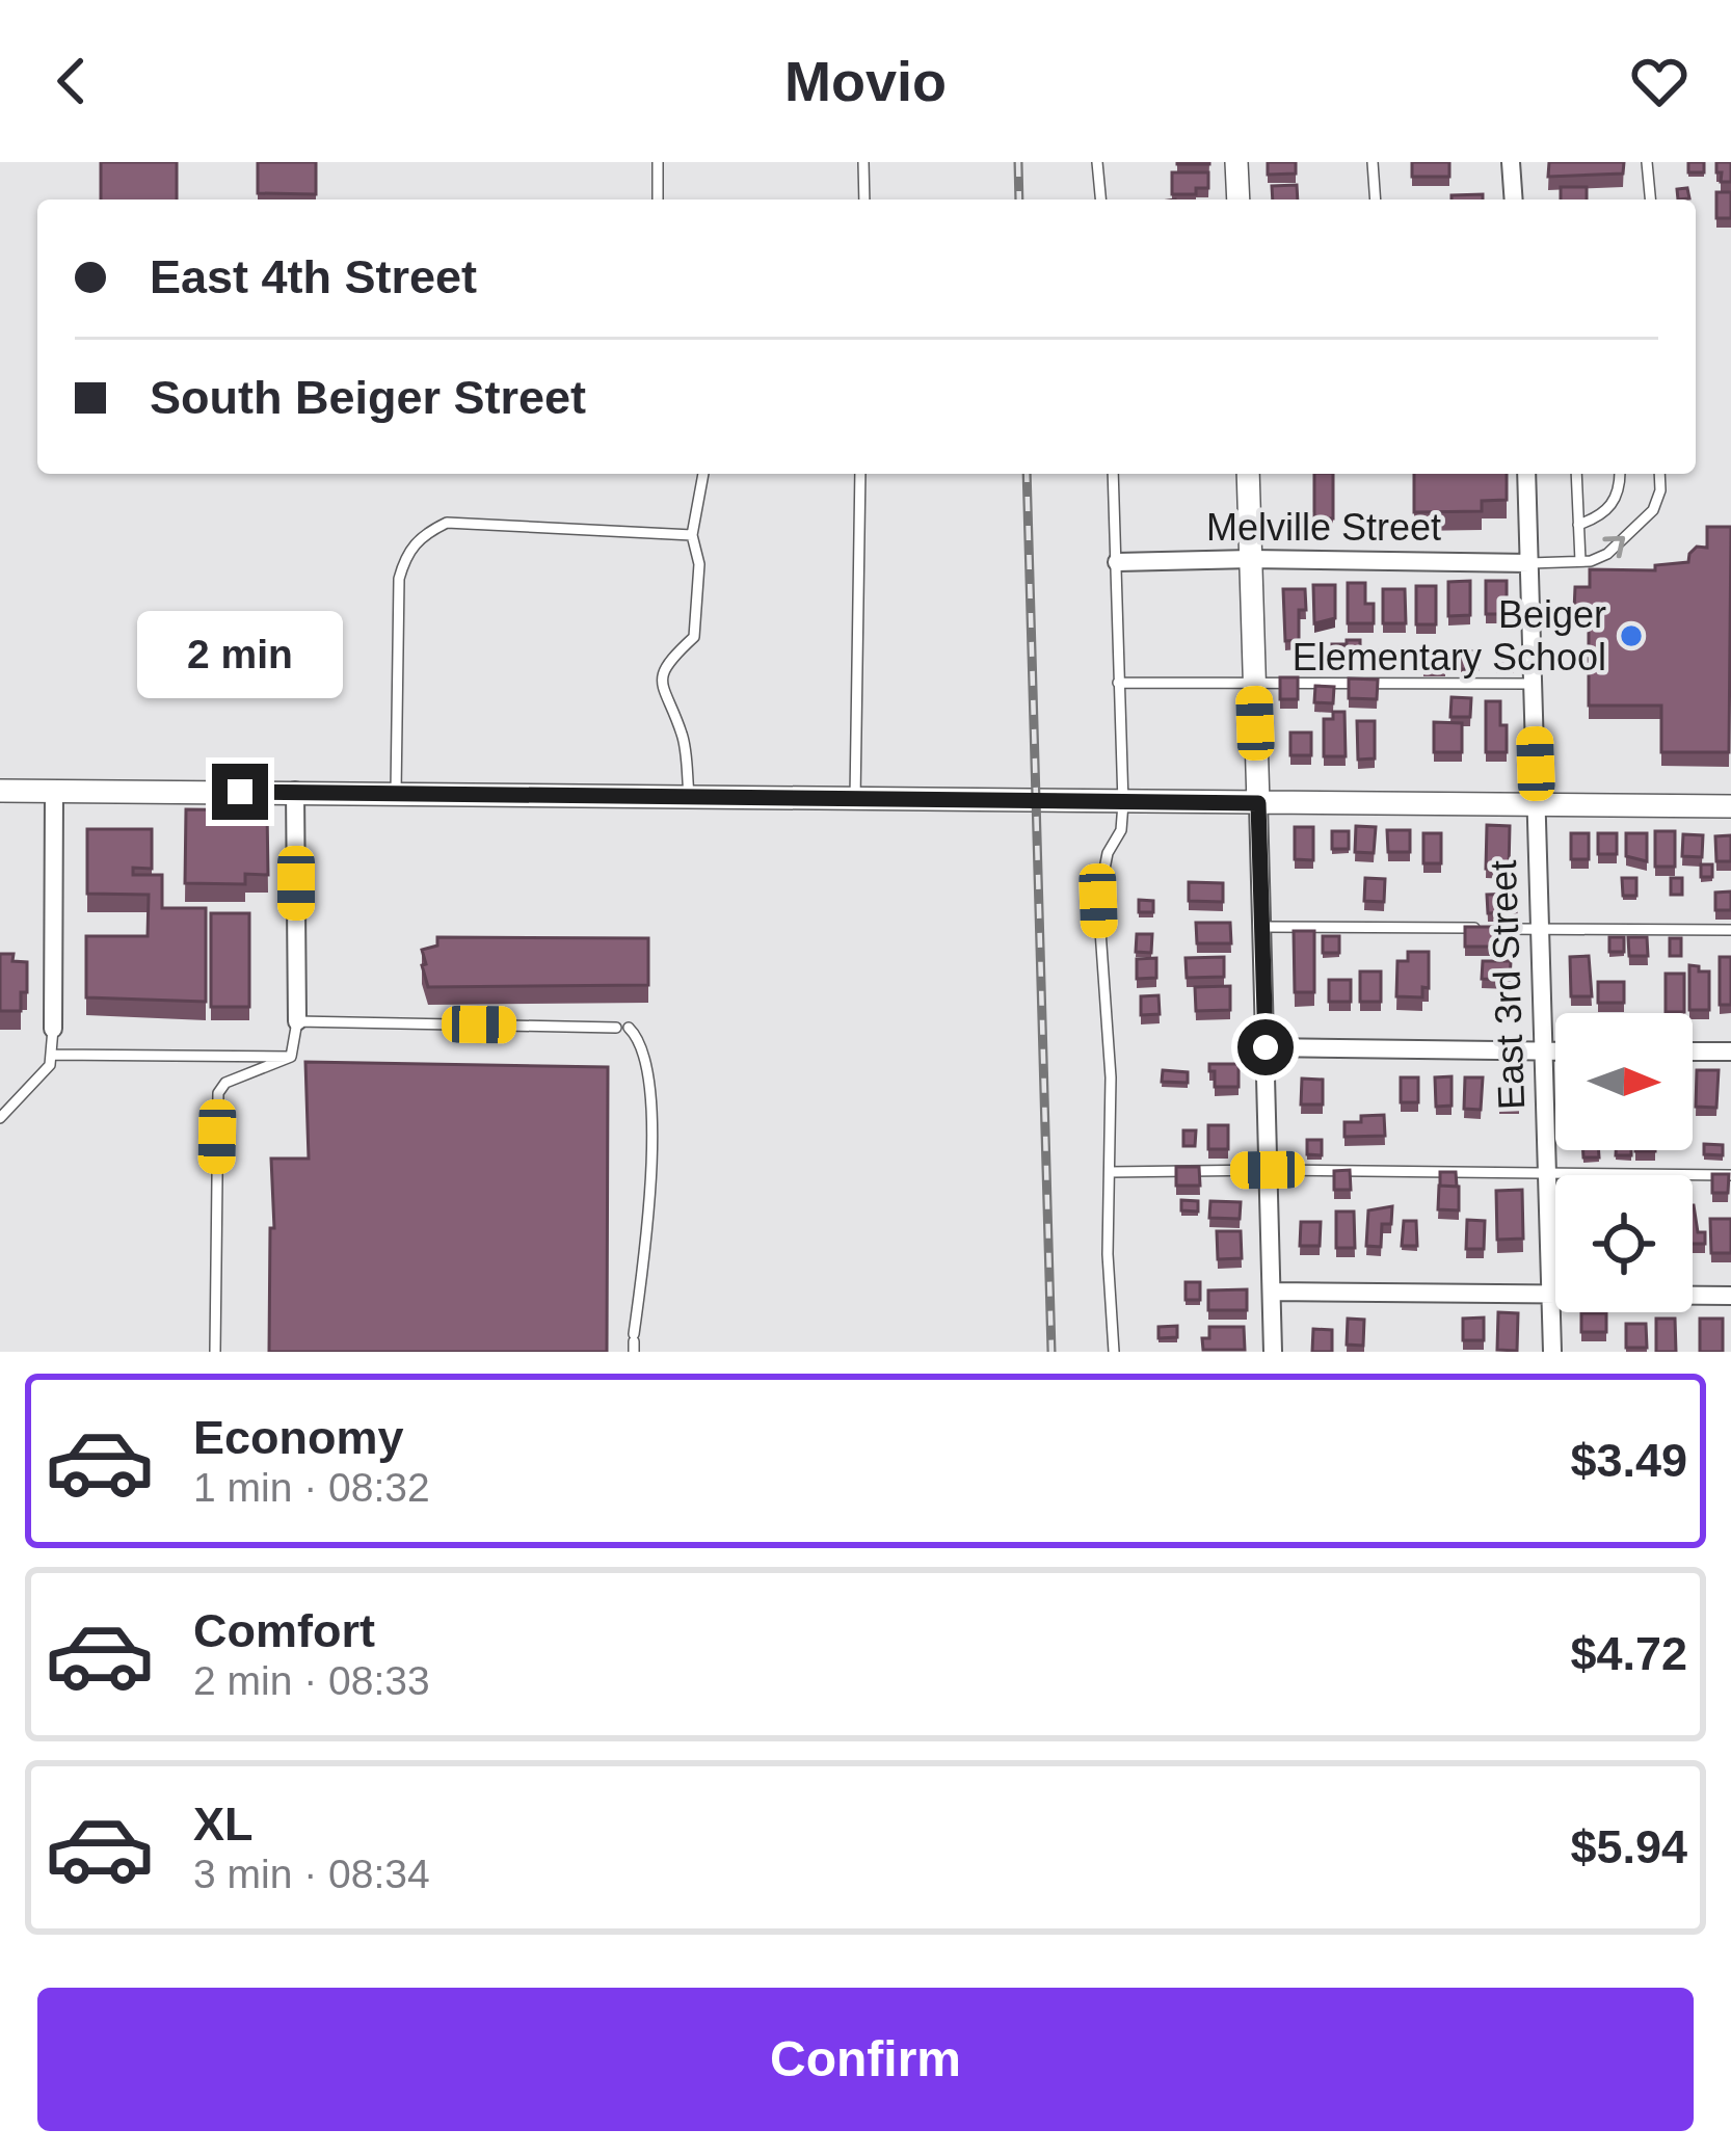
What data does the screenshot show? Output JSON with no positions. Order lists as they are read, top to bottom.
{
  "streets": {
    "street": ["Melville Street", "East 3rd Street"]
  },
  "crossings": [
    ["Melville Street", "East 3rd Street"]
  ],
  "places": ["Beiger Elementary School"],
  "north": "right",
  "page": {
    "header": "Movio",
    "banner": ["East 4th Street", "South Beiger Street"],
    "bubble": "2 min",
    "list": [
      {
        "name": "Economy",
        "note": "1 min · 08:32",
        "value": "$3.49"
      },
      {
        "name": "Comfort",
        "note": "2 min · 08:33",
        "value": "$4.72"
      },
      {
        "name": "XL",
        "note": "3 min · 08:34",
        "value": "$5.94"
      }
    ],
    "buttons": "Confirm"
  }
}
